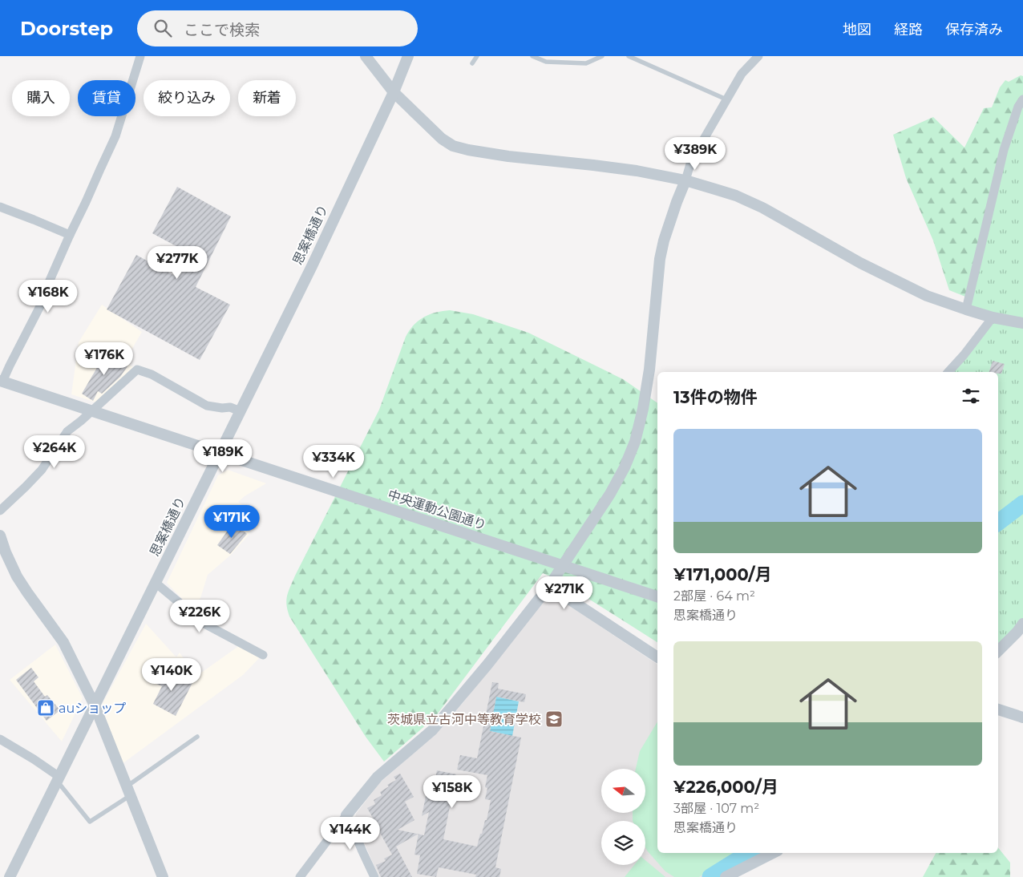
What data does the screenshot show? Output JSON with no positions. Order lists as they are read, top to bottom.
{
  "streets": {
    "street": ["思案橋通り", "中央運動公園通り"]
  },
  "crossings": [
    ["思案橋通り", "中央運動公園通り"]
  ],
  "places": {
    "shop": ["auショップ"],
    "school or university": ["茨城県立古河中等教育学校"]
  },
  "north": "left",
  "page": {
    "header": "Doorstep",
    "search": "ここで検索",
    "nav": ["地図", "経路", "保存済み"],
    "chip": [
      "購入",
      "賃貸",
      "絞り込み",
      "新着"
    ],
    "price": [
      "¥389K",
      "¥277K",
      "¥168K",
      "¥176K",
      "¥264K",
      "¥189K",
      "¥334K",
      "¥171K",
      "¥271K",
      "¥226K",
      "¥140K",
      "¥158K",
      "¥144K"
    ],
    "heading": "13件の物件",
    "list": [
      {
        "name": "¥171,000/月",
        "note": "2部屋 · 64 m² · 思案橋通り"
      },
      {
        "name": "¥226,000/月",
        "note": "3部屋 · 107 m² · 思案橋通り"
      }
    ]
  }
}
